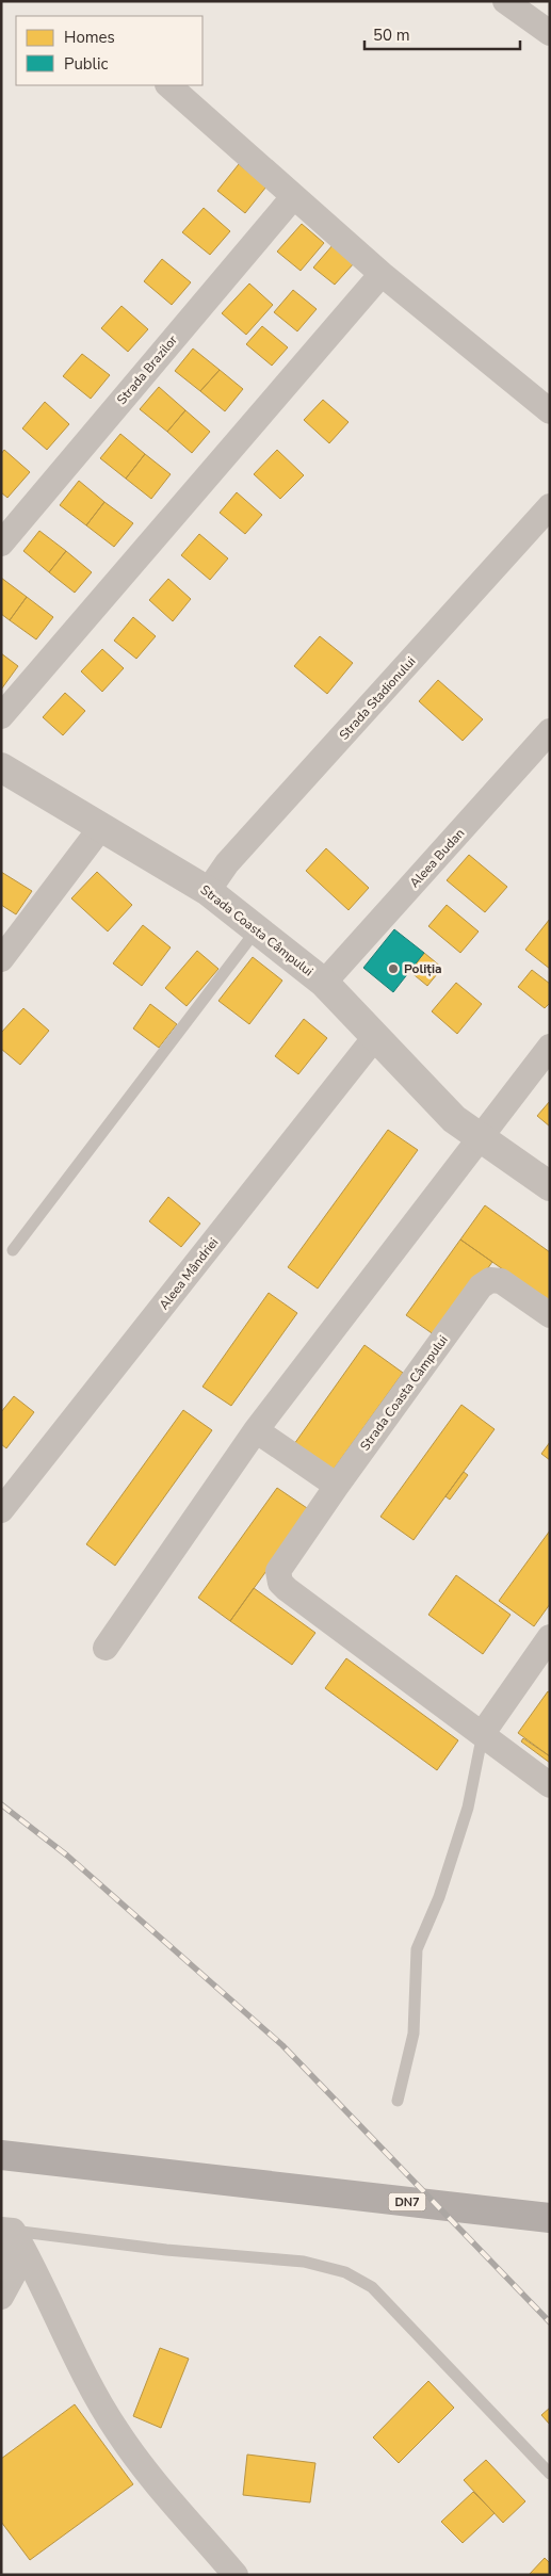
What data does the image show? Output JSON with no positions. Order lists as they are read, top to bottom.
{
  "streets": {
    "main road": ["DN7"],
    "street": [
      "Strada Brazilor",
      "Strada Stadionului",
      "Aleea Budan",
      "Strada Coasta Câmpului",
      "Aleea Mândriei"
    ]
  },
  "crossings": [
    ["Strada Stadionului", "Strada Coasta Câmpului"],
    ["Aleea Budan", "Strada Coasta Câmpului"],
    ["Strada Coasta Câmpului", "Aleea Mândriei"]
  ],
  "places": ["Poliția"],
  "legend": ["Homes", "Public"],
  "scale_bar": "50 m"
}
